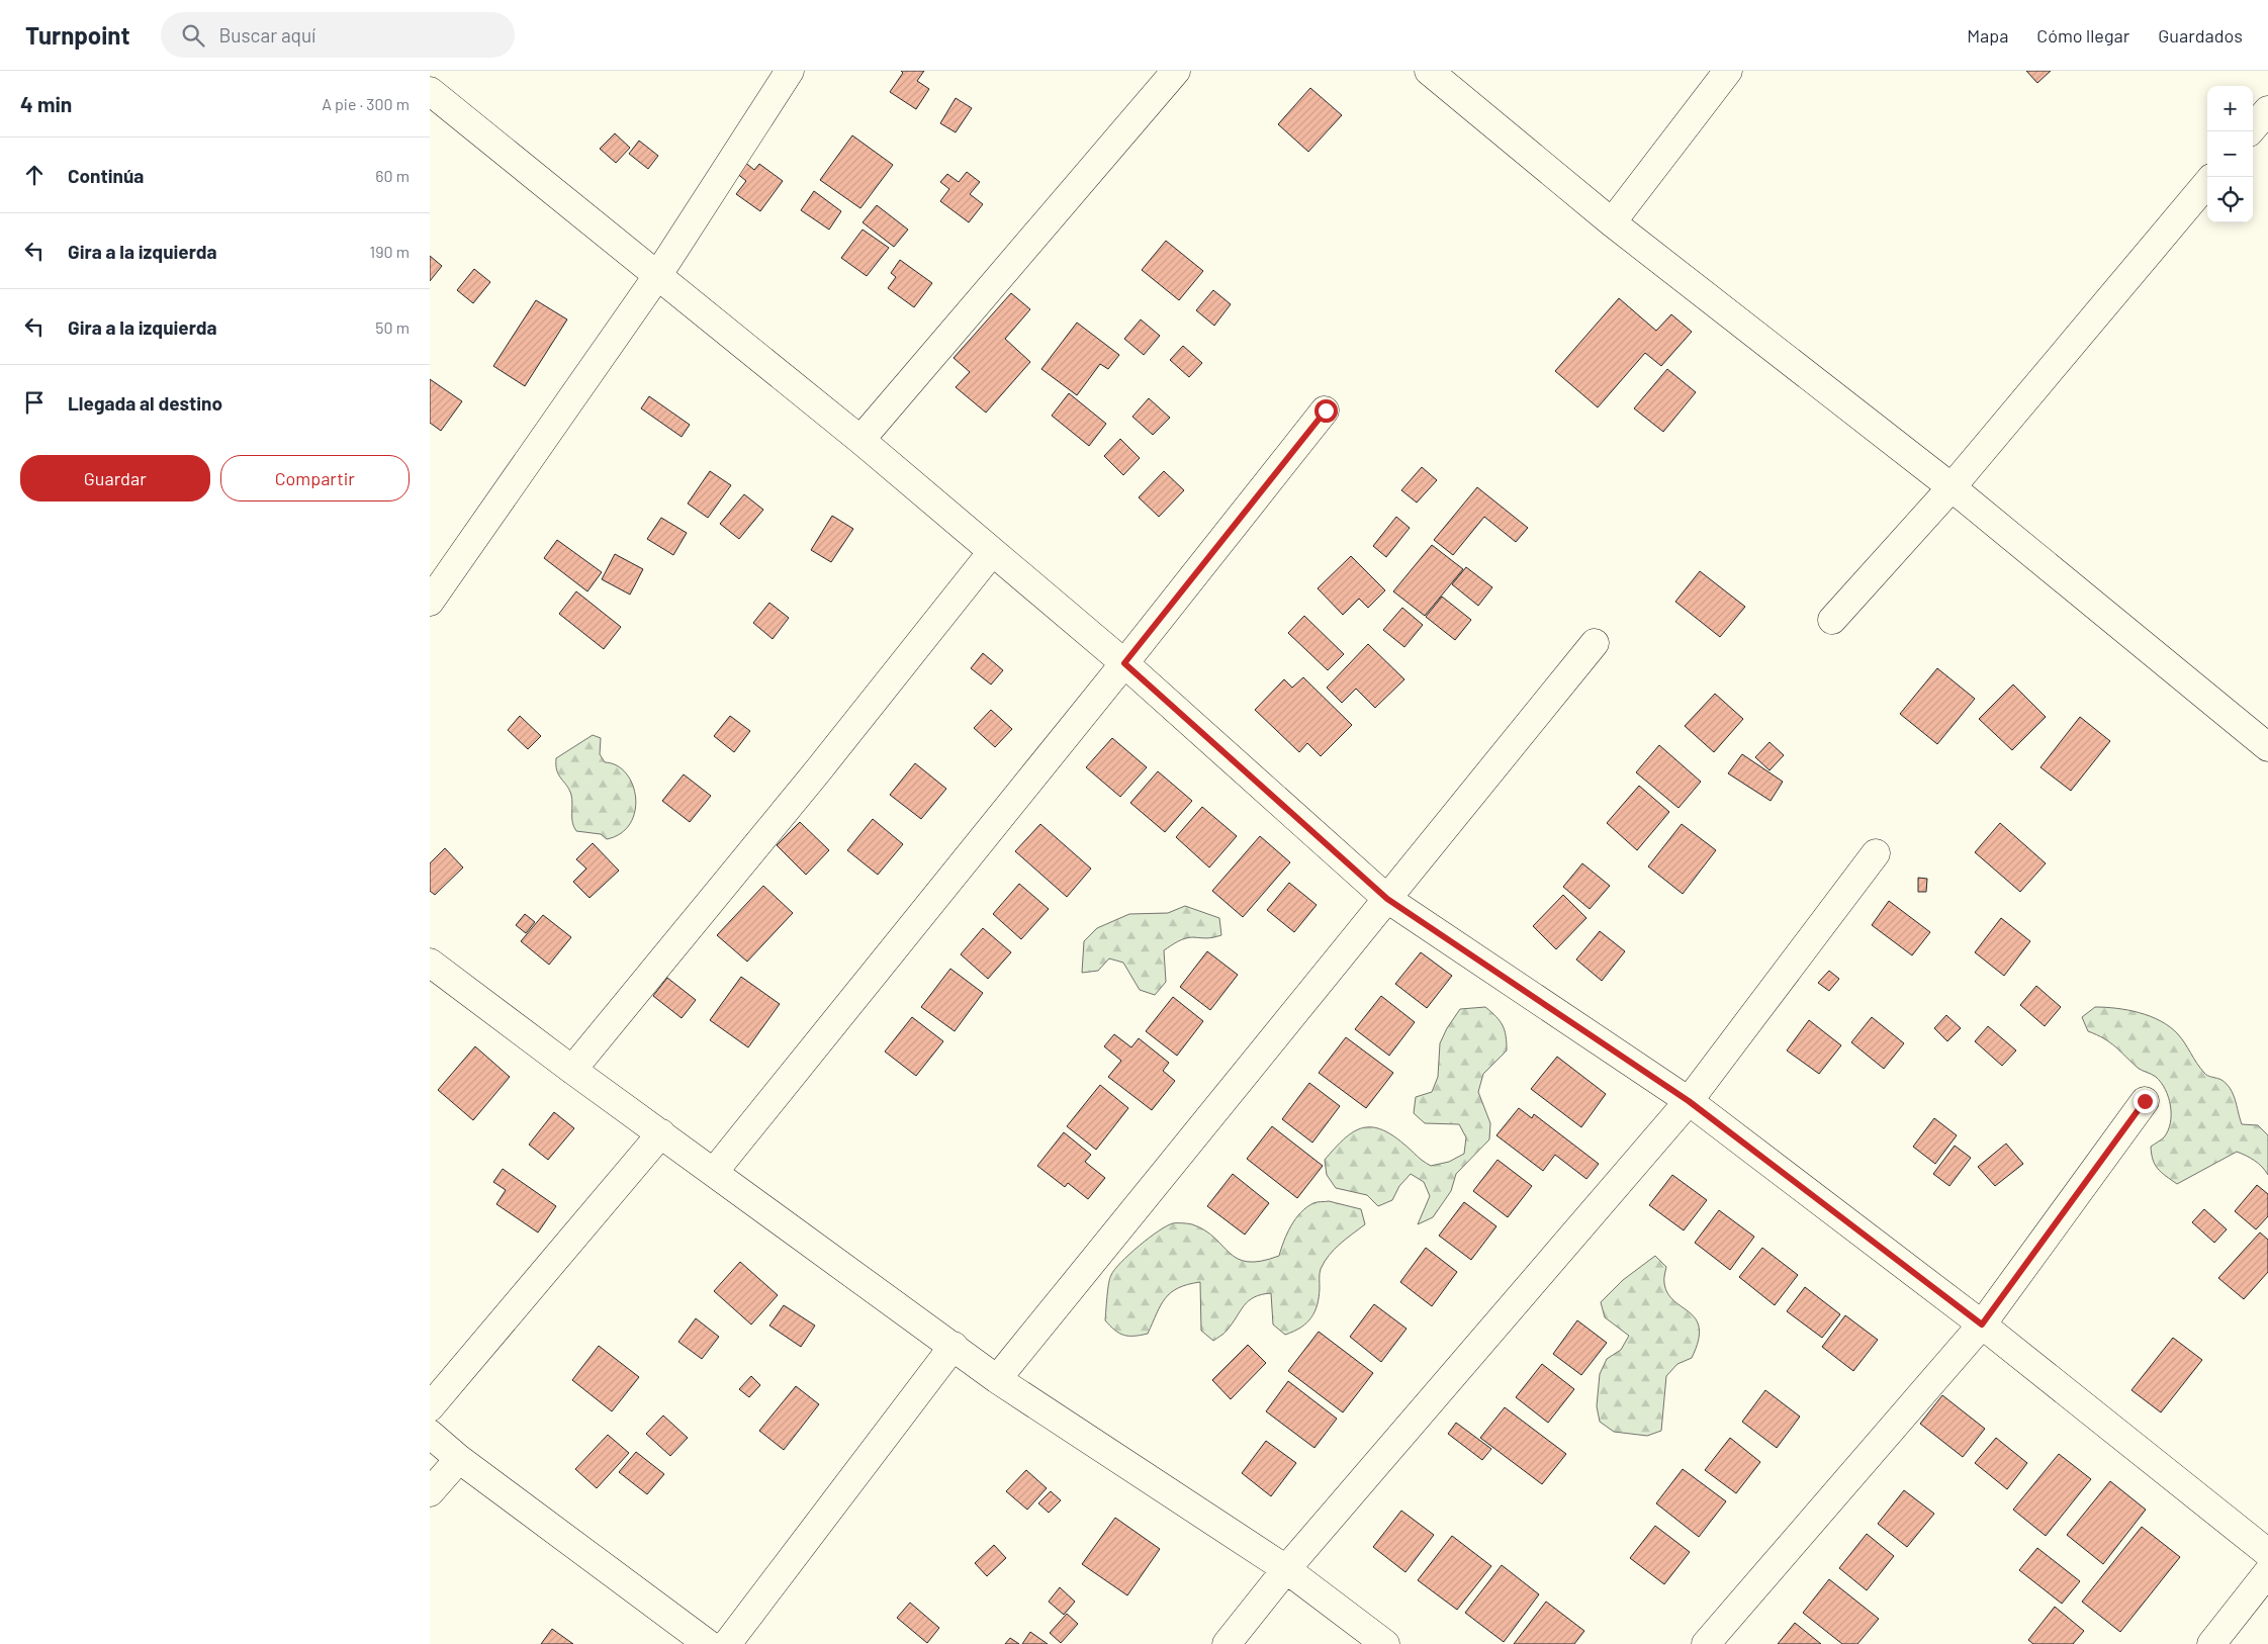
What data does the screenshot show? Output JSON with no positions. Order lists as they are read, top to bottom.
{
  "page": {
    "header": "Turnpoint",
    "search": "Buscar aquí",
    "nav": ["Mapa", "Cómo llegar", "Guardados"],
    "heading": ["4 min", "A pie · 300 m"],
    "map_buttons": ["+", "−"],
    "list": [
      ["Continúa", "60 m"],
      ["Gira a la izquierda", "190 m"],
      ["Gira a la izquierda", "50 m"],
      "Llegada al destino"
    ],
    "buttons": ["Guardar", "Compartir"]
  }
}
